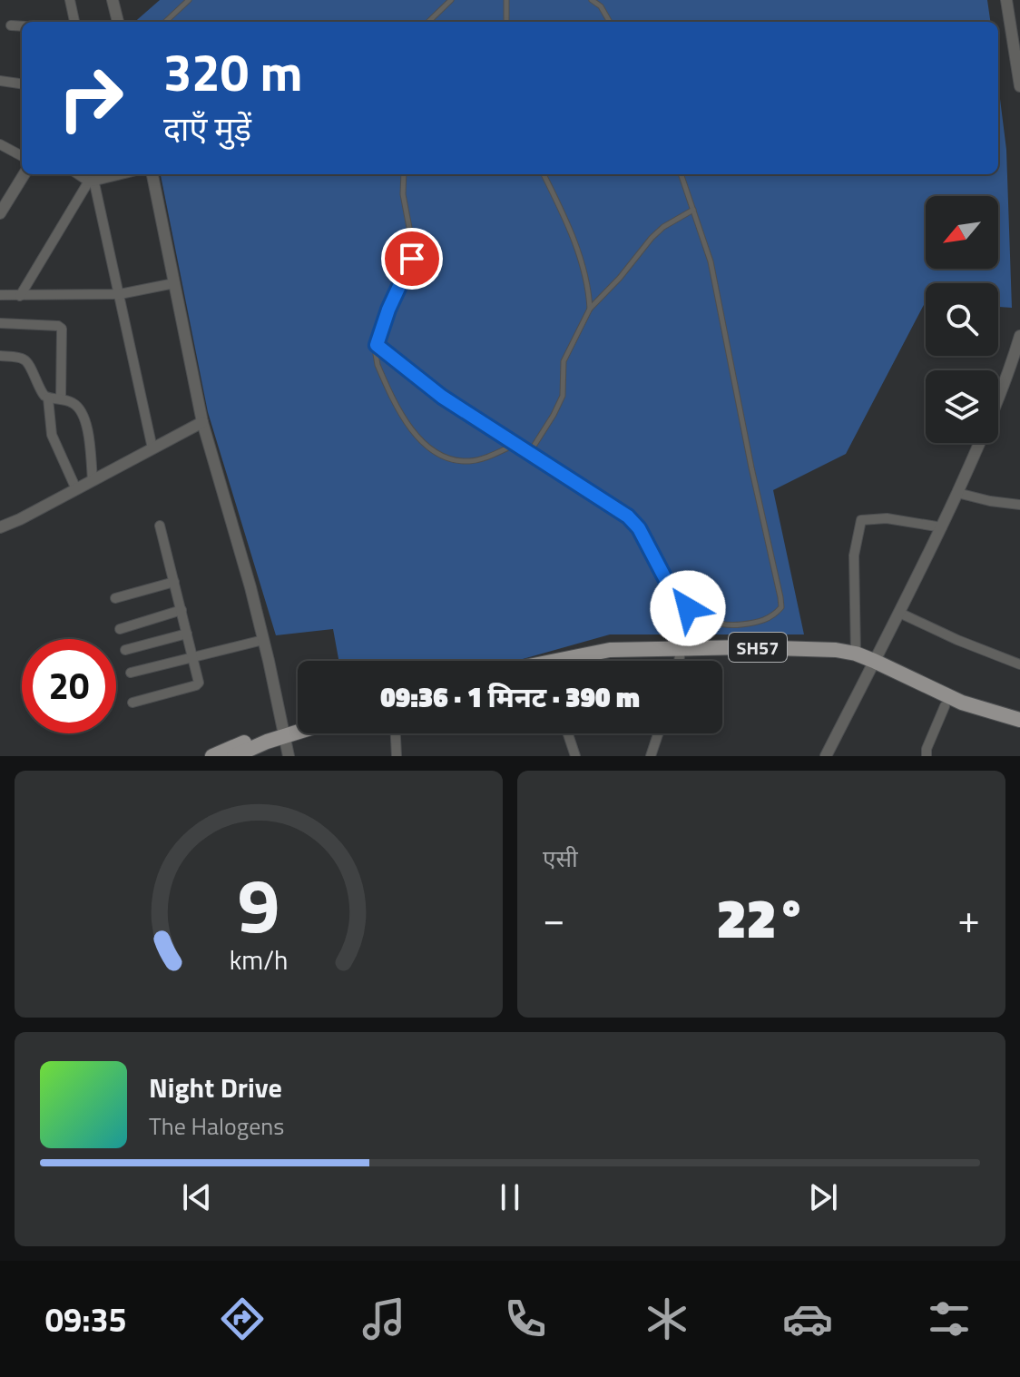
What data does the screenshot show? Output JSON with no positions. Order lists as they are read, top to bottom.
{
  "streets": {
    "main road": ["SH57"]
  },
  "north": "bottom left",
  "page": {
    "turn": ["320 m", "दाएँ मुड़ें"],
    "limit": "20",
    "trip": "09:36 · 1 मिनट · 390 m",
    "tile": "एसी",
    "heat": ["−", "22°", "+"],
    "song": ["Night Drive", "The Halogens"],
    "tabs": "09:35",
    "gauge": ["9", "km/h"]
  }
}
